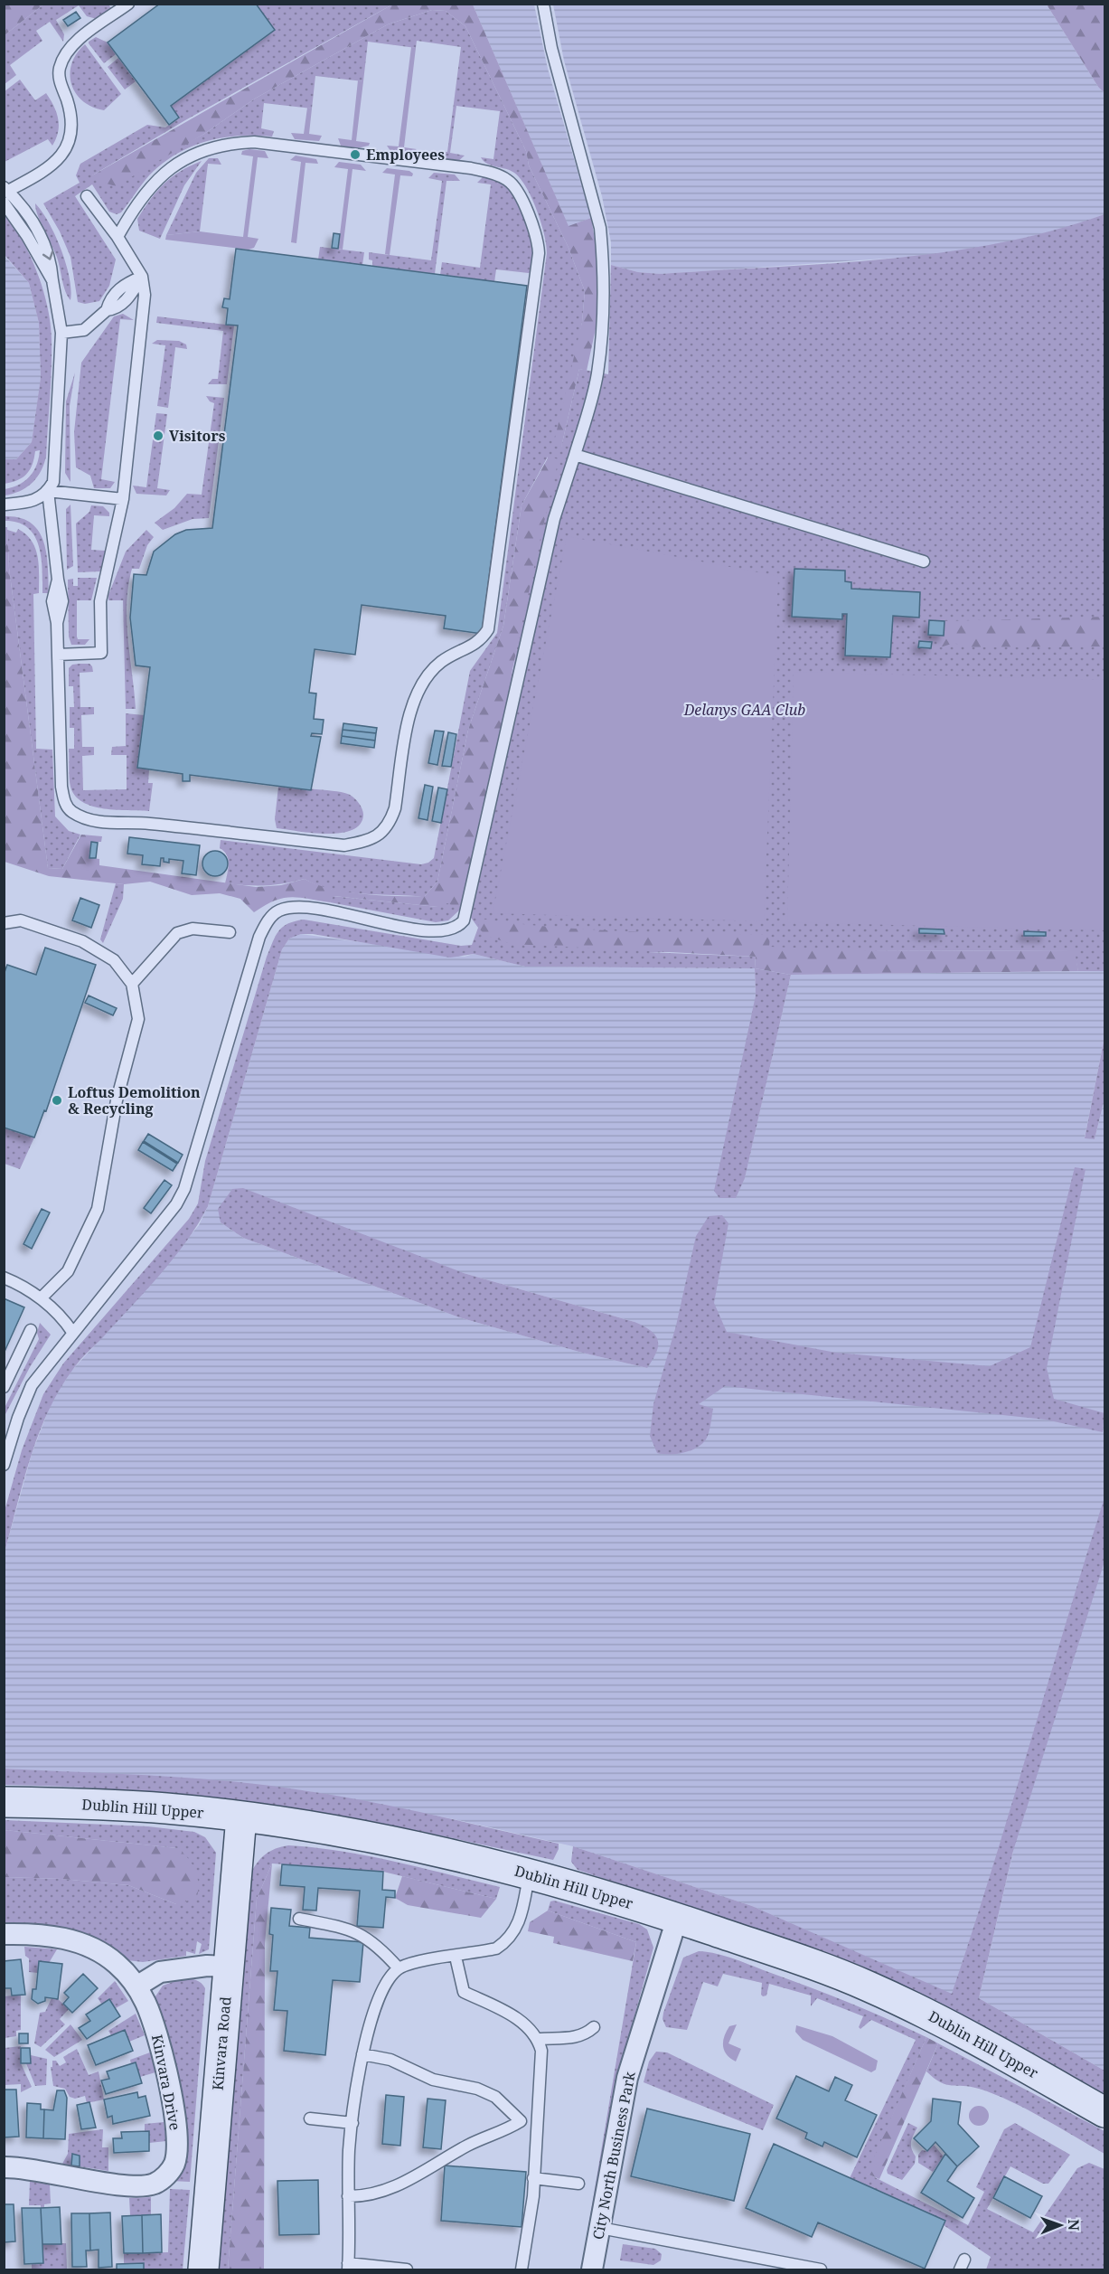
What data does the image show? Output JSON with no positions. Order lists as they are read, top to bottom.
{
  "streets": {
    "street": [
      "Dublin Hill Upper",
      "Kinvara Road",
      "Kinvara Drive",
      "City North Business Park"
    ]
  },
  "crossings": [
    ["Dublin Hill Upper", "Kinvara Road"],
    ["Dublin Hill Upper", "City North Business Park"]
  ],
  "parks": ["Delanys GAA Club"],
  "places": ["Employees", "Visitors", "Loftus Demolition & Recycling"],
  "north": "right"
}
